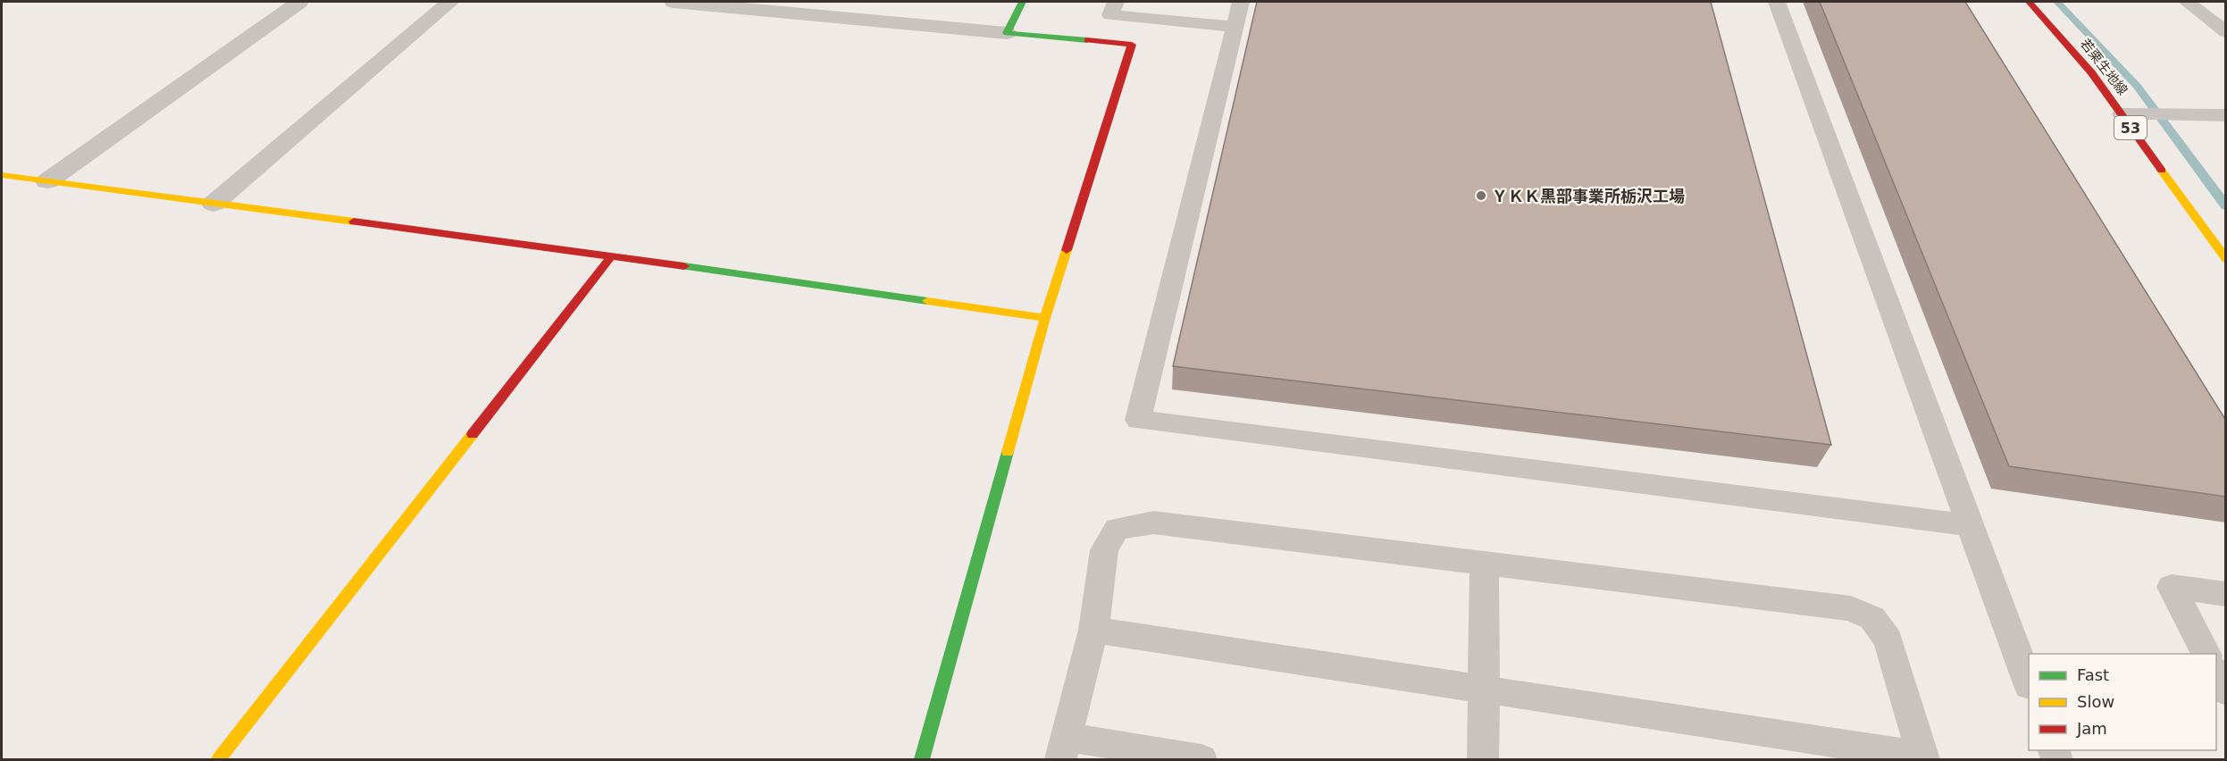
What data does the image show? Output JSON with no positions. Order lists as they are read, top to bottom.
{
  "streets": {
    "street": ["若栗生地線", "53"]
  },
  "places": ["ＹＫＫ黒部事業所栃沢工場"],
  "legend": ["Fast", "Slow", "Jam"]
}
